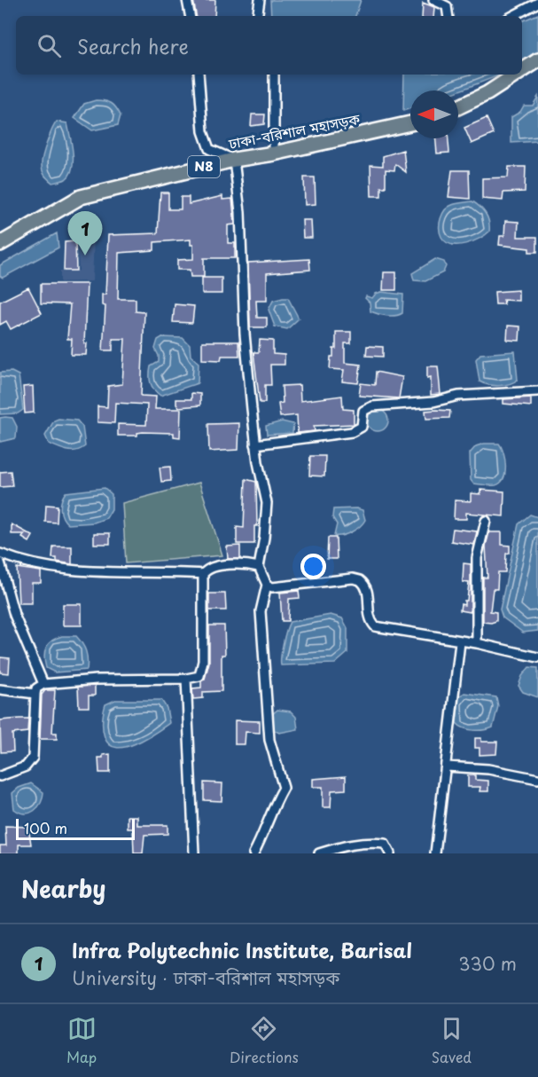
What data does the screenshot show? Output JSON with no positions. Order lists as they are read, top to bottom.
{
  "streets": {
    "highway": ["ঢাকা-বরিশাল মহাসড়ক", "N8"]
  },
  "scale_bar": "100 m",
  "north": "left",
  "page": {
    "search": "Search here",
    "pins": "1",
    "scale": "100 m",
    "heading": "Nearby",
    "list": [
      {
        "mark": "1",
        "name": "Infra Polytechnic Institute, Barisal",
        "note": "University · ঢাকা-বরিশাল মহাসড়ক",
        "value": "330 m"
      }
    ],
    "nav": ["Map", "Directions", "Saved"]
  }
}
